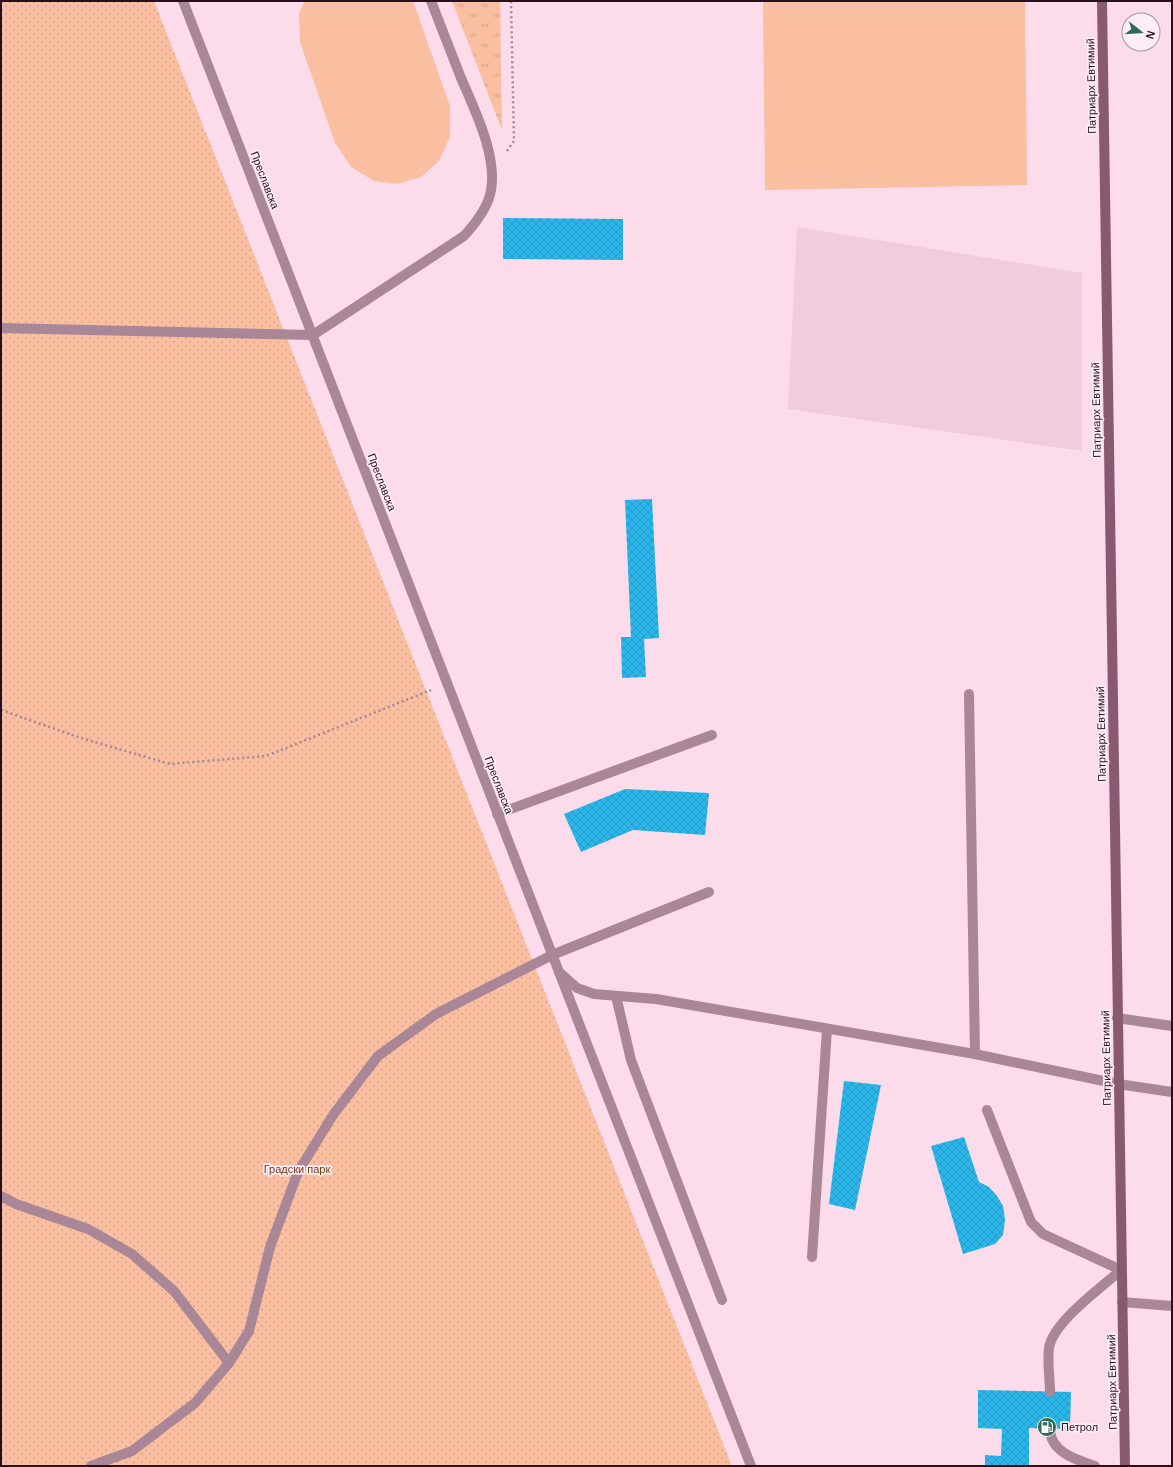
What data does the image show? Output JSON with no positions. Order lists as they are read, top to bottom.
{
  "streets": {
    "main road": ["Патриарх Евтимий"],
    "street": ["Преславска"]
  },
  "parks": ["Градски парк"],
  "places": {
    "fuel station": ["Петрол"]
  },
  "north": "right"
}
